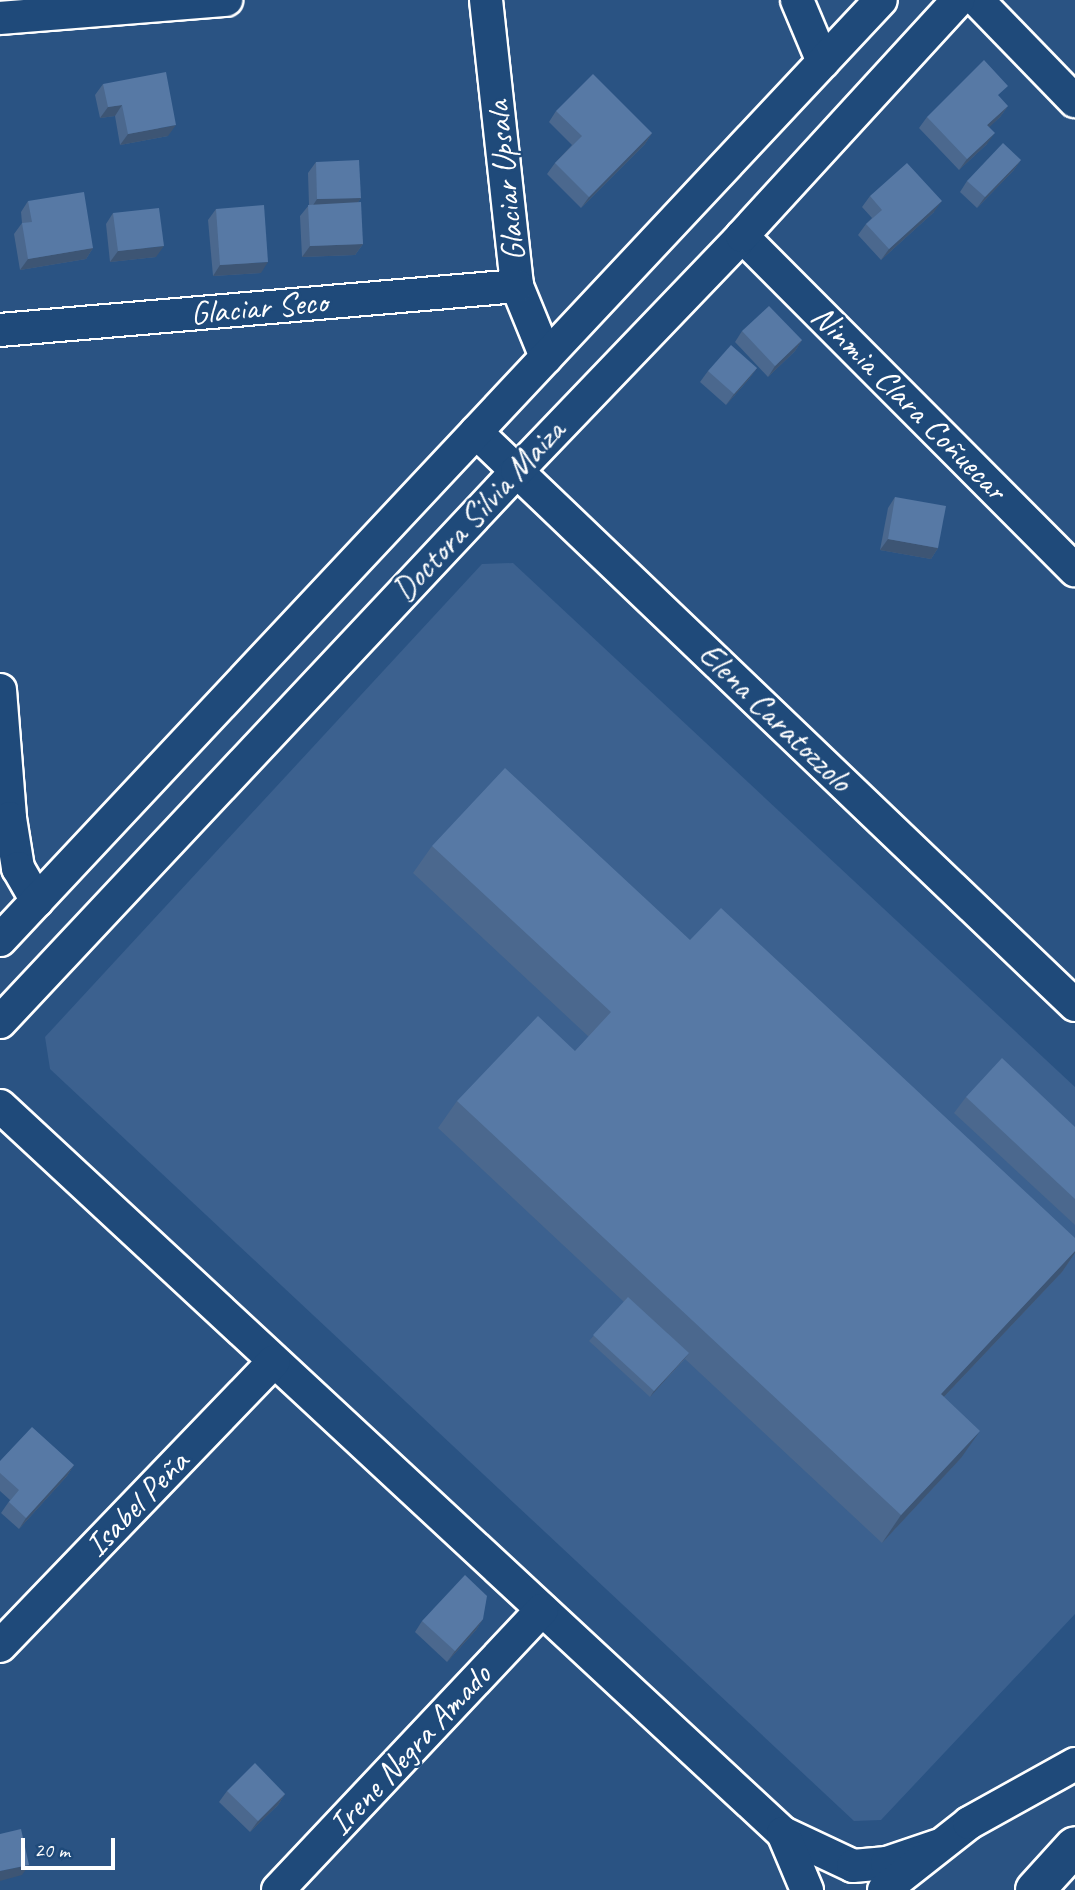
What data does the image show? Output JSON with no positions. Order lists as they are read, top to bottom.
{
  "streets": {
    "street": [
      "Glaciar Upsala",
      "Glaciar Seco",
      "Ninmia Clara Coñuecar",
      "Doctora Silvia Maiza",
      "Elena Caratozzolo",
      "Isabel Peña",
      "Irene Negra Amado"
    ]
  },
  "crossings": [
    ["Glaciar Upsala", "Glaciar Seco"],
    ["Glaciar Upsala", "Doctora Silvia Maiza"],
    ["Ninmia Clara Coñuecar", "Doctora Silvia Maiza"],
    ["Doctora Silvia Maiza", "Elena Caratozzolo"]
  ],
  "scale_bar": "20 m"
}
